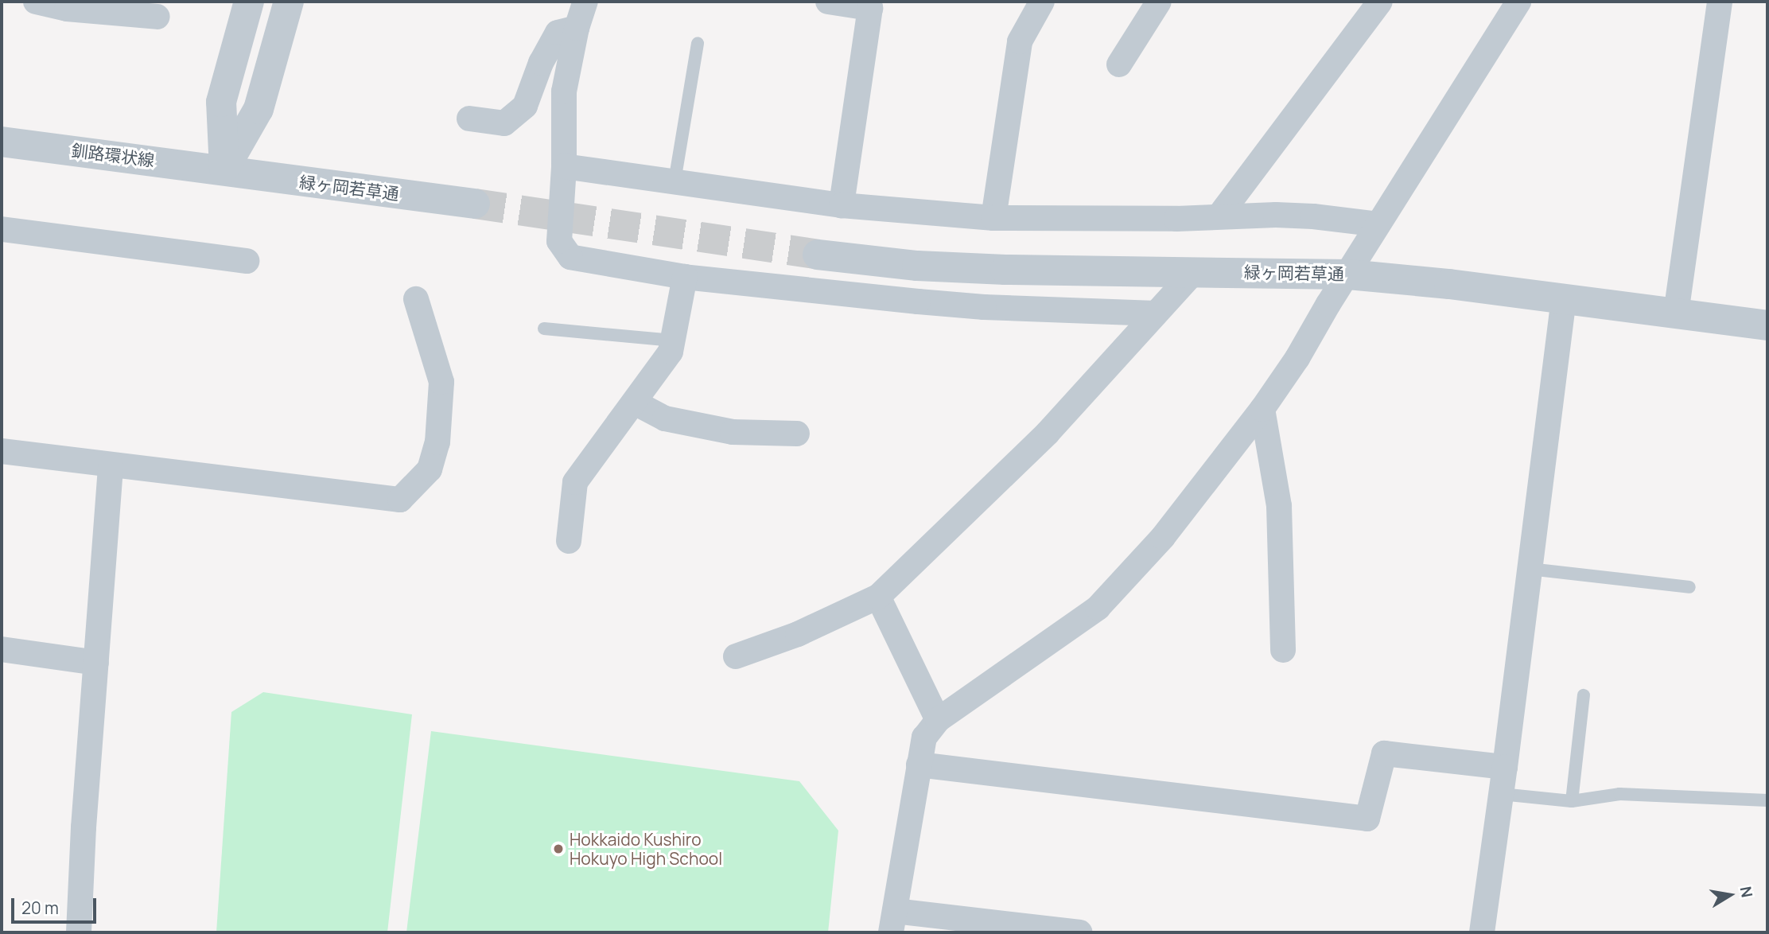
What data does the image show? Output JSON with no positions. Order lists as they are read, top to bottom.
{
  "streets": {
    "street": ["釧路環状線", "緑ヶ岡若草通"]
  },
  "crossings": [
    ["釧路環状線", "緑ヶ岡若草通"]
  ],
  "places": ["Hokkaido Kushiro Hokuyo High School"],
  "scale_bar": "20 m",
  "north": "right"
}
